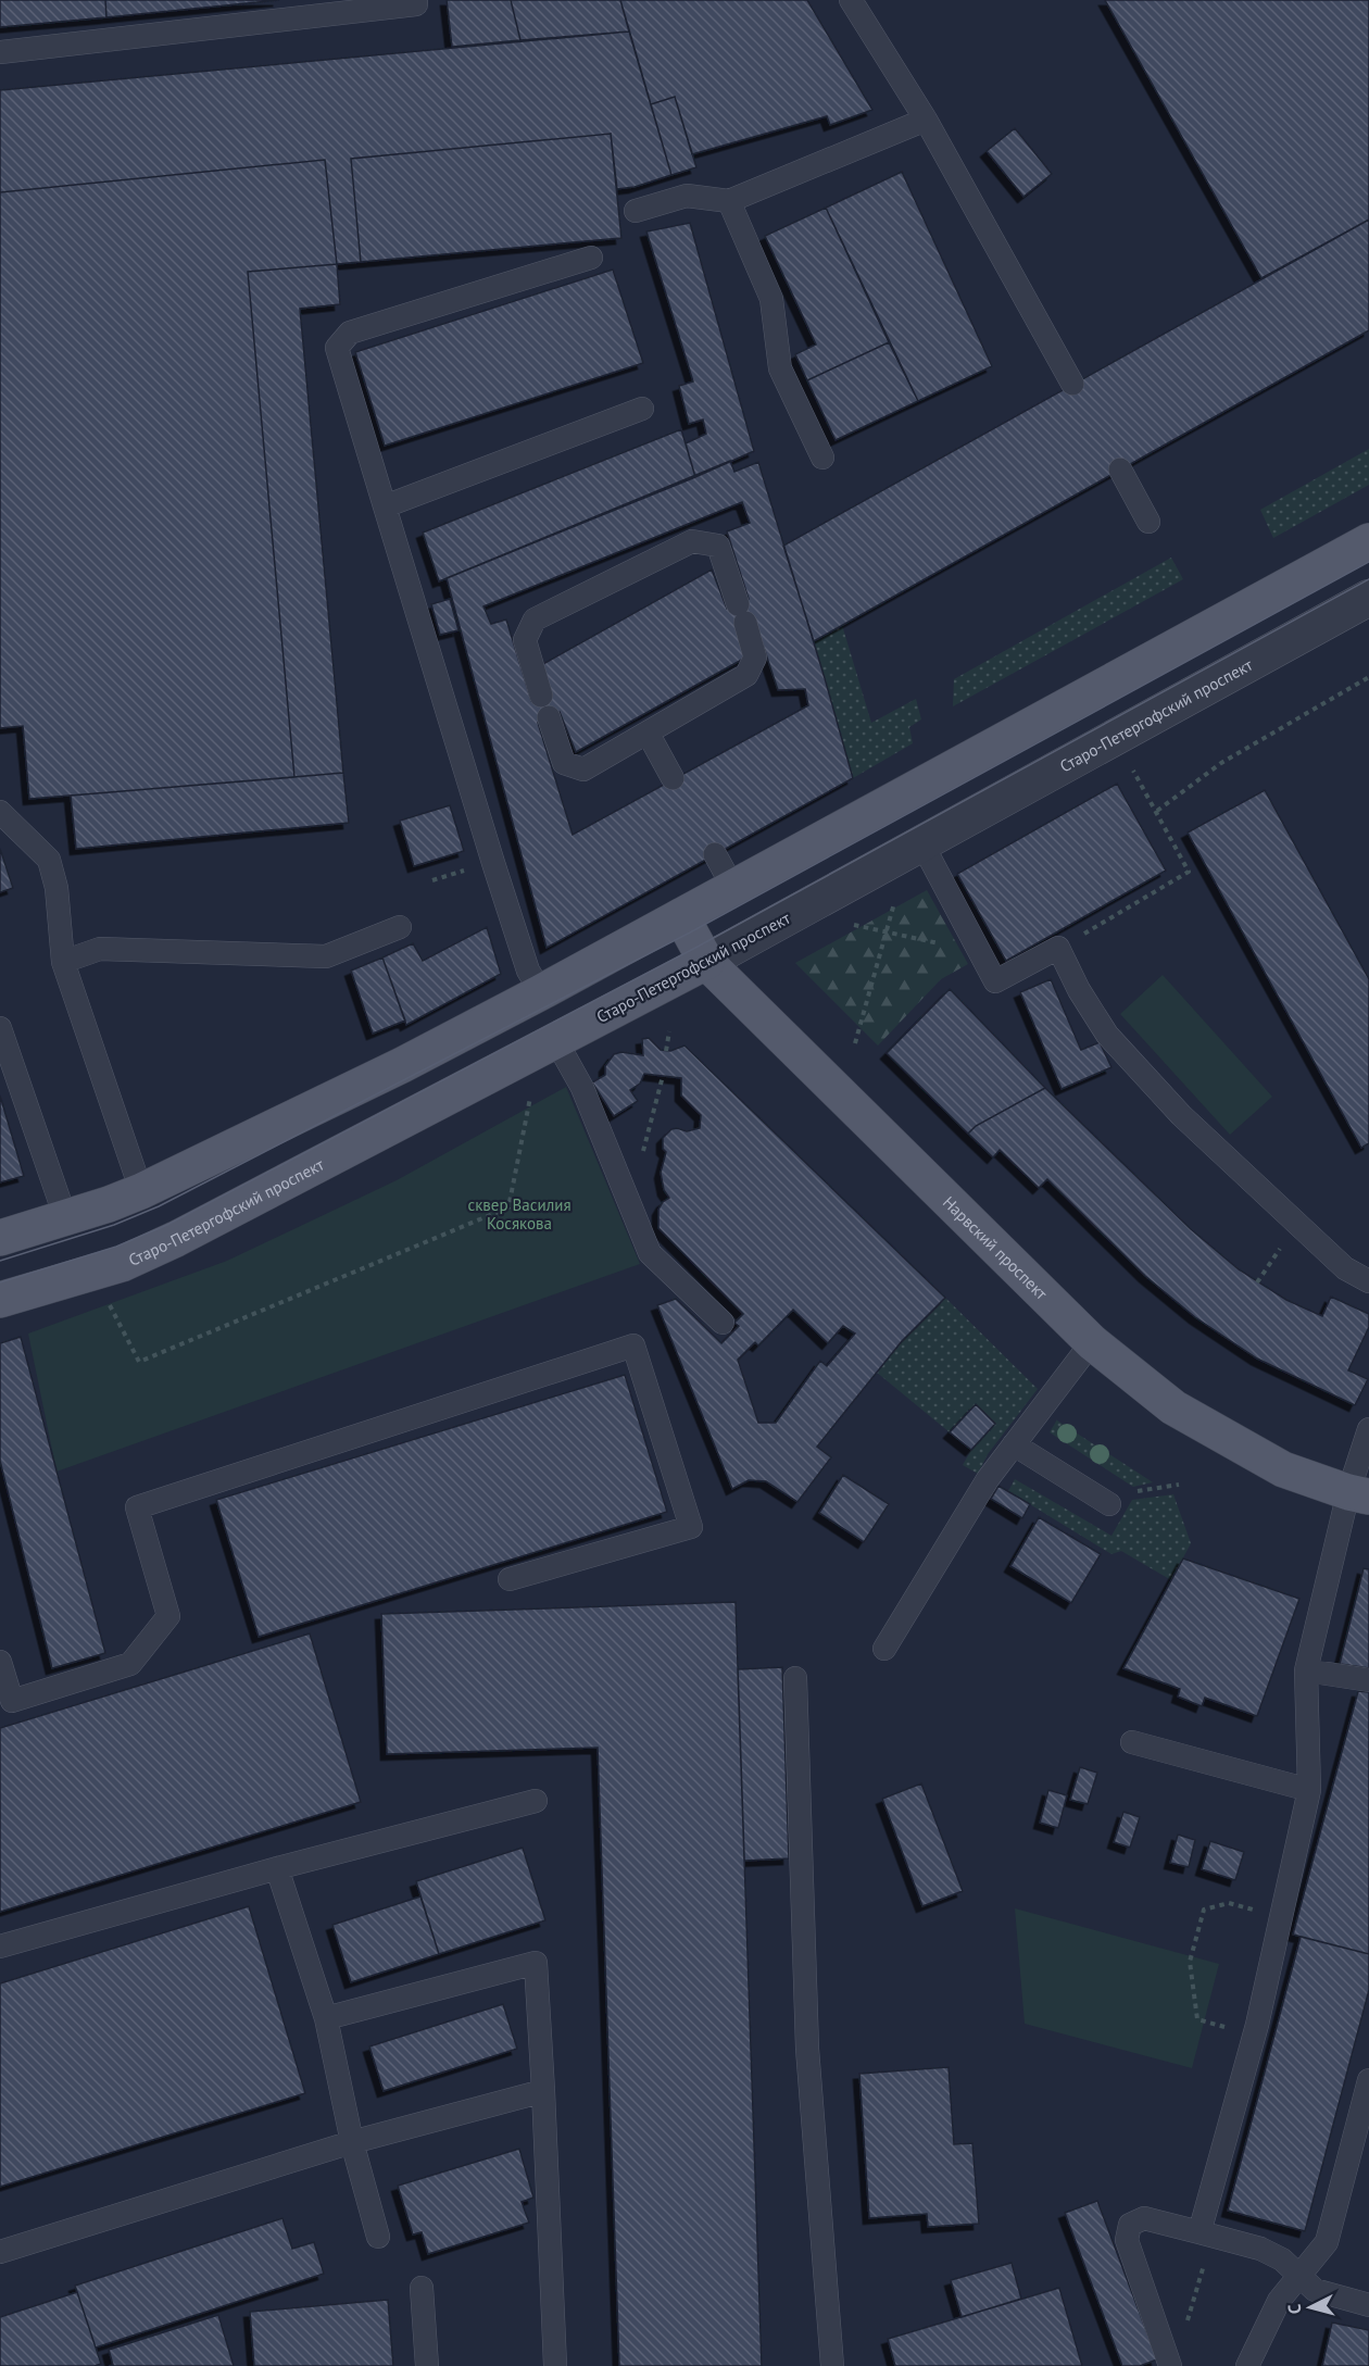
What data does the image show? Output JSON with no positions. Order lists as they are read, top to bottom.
{
  "streets": {
    "main road": ["Старо-Петергофский проспект", "Нарвский проспект"]
  },
  "crossings": [
    ["Старо-Петергофский проспект", "Нарвский проспект"]
  ],
  "parks": ["сквер Василия Косякова"],
  "north": "left"
}
